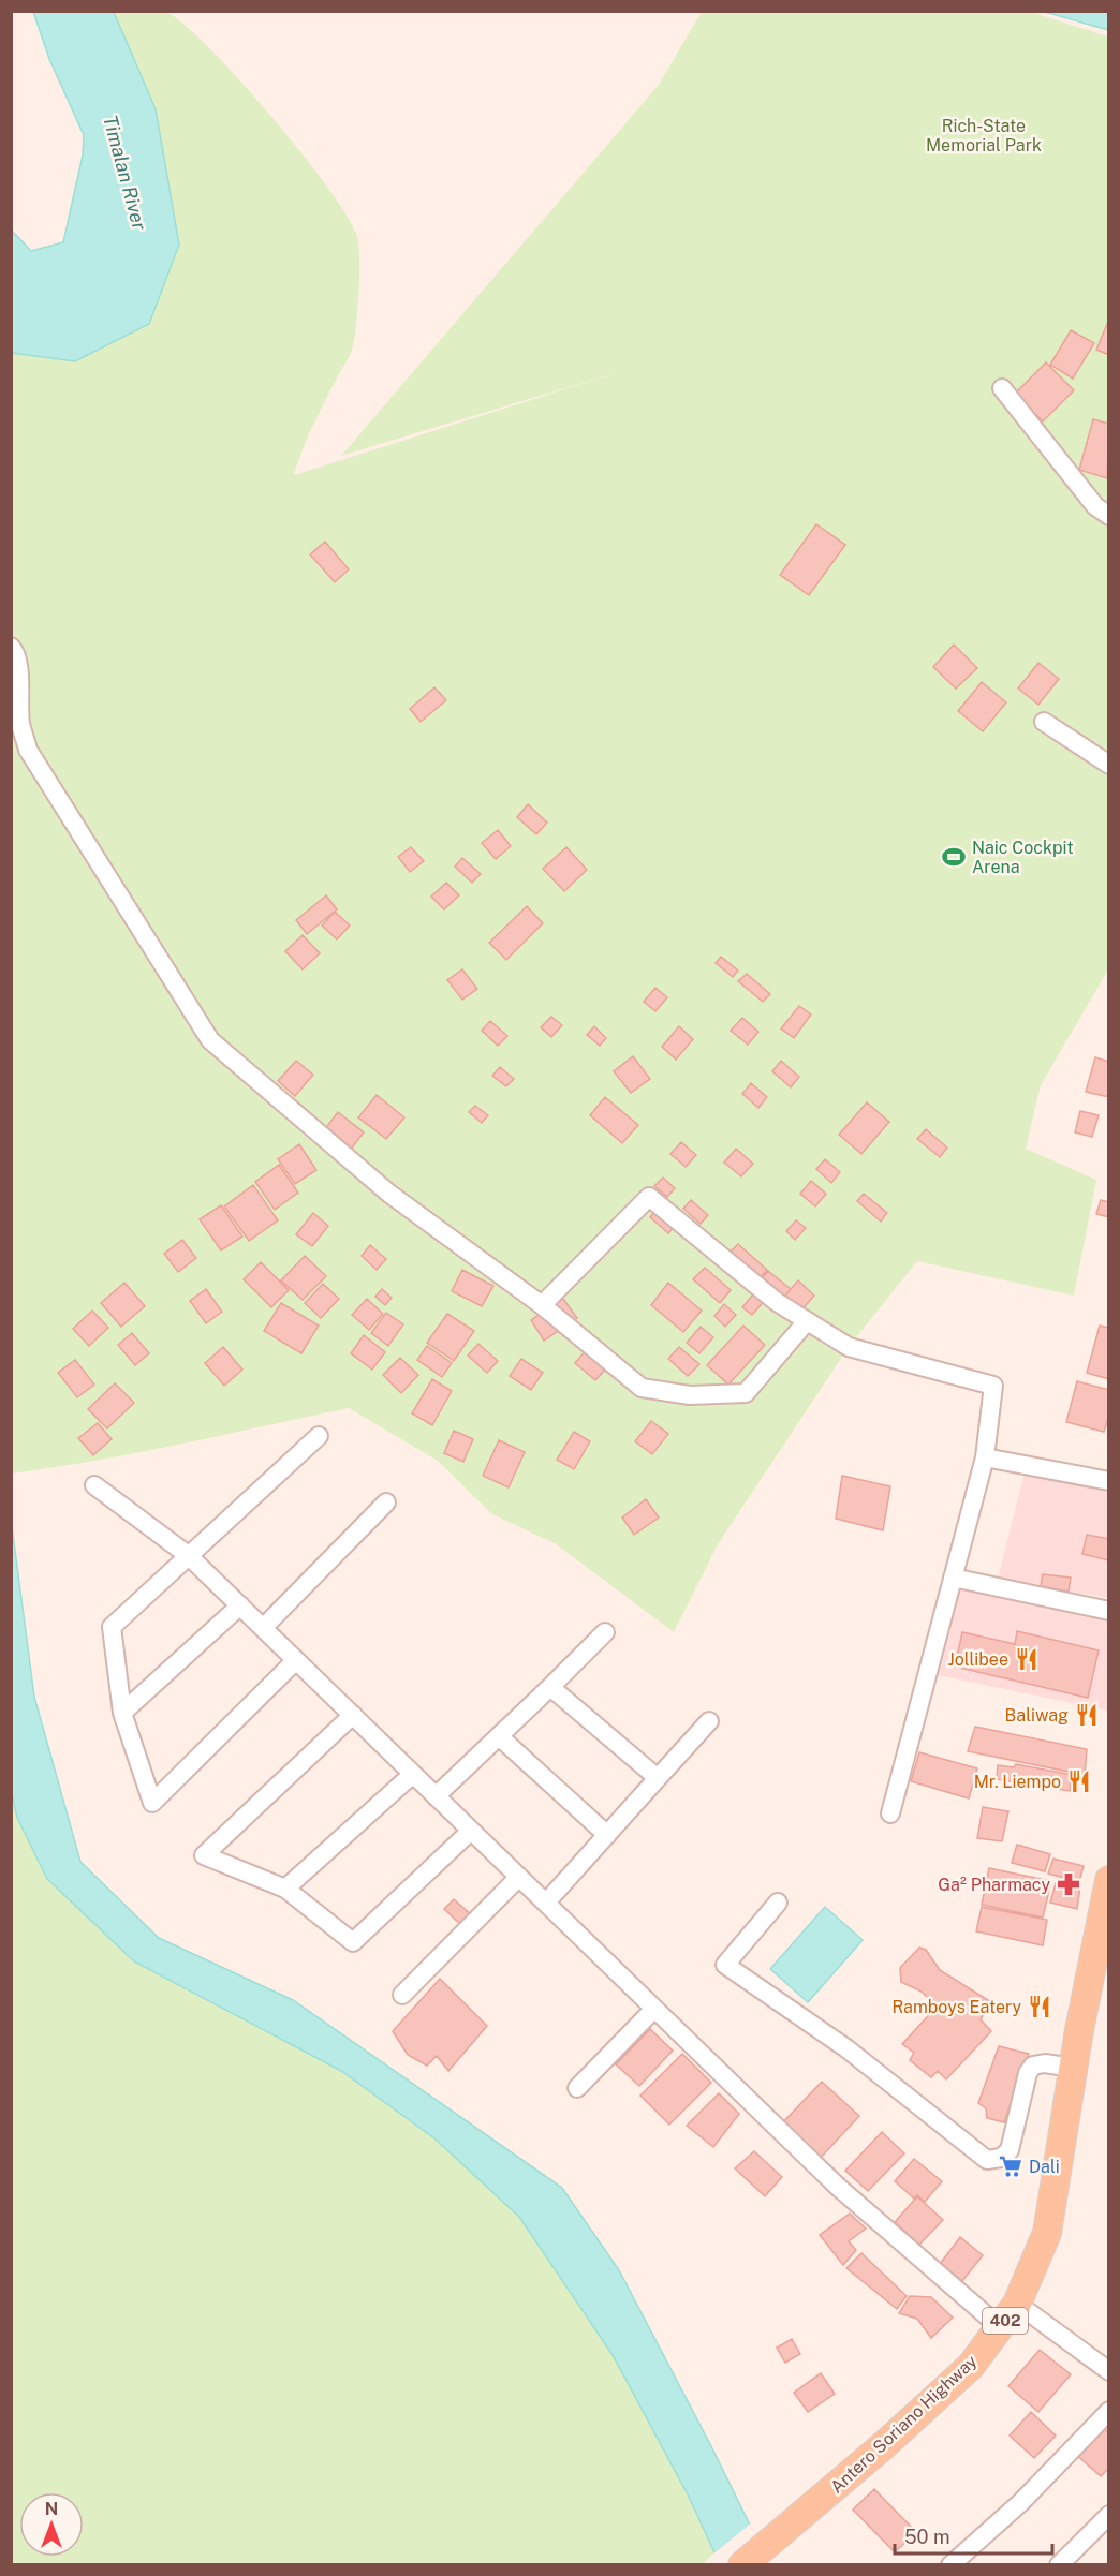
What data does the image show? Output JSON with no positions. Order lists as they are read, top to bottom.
{
  "streets": {
    "main road": ["402", "Antero Soriano Highway"]
  },
  "water": ["Timalan River"],
  "parks": ["Rich-State Memorial Park"],
  "places": {
    "sports": ["Naic Cockpit Arena"],
    "restaurant": [
      "Jollibee",
      "Baliwag",
      "Mr. Liempo",
      "Ramboys Eatery"
    ],
    "pharmacy": ["Ga² Pharmacy"],
    "supermarket": ["Dali"]
  },
  "scale_bar": "50 m",
  "north": "top"
}
